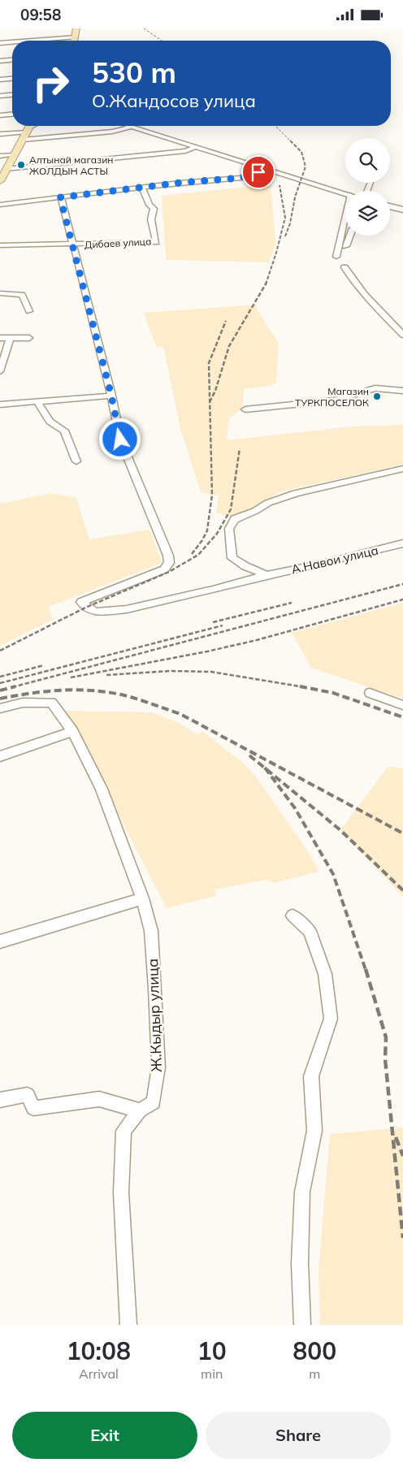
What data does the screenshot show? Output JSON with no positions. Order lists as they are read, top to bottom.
{
  "streets": {
    "street": ["Дибаев улица", "А.Навои улица", "Ж.Кыдыр улица"]
  },
  "crossings": [
    ["Дибаев улица", "А.Навои улица"]
  ],
  "places": ["Алтынай магазин ЖОЛДЫН АСТЫ", "Магазин ТУРКПОСЕЛОК"],
  "page": {
    "status": "09:58",
    "turn": ["530 m", "О.Жандосов улица"],
    "eta": [
      "10:08",
      "Arrival",
      "10",
      "min",
      "800",
      "m"
    ],
    "buttons": ["Exit", "Share"]
  }
}
